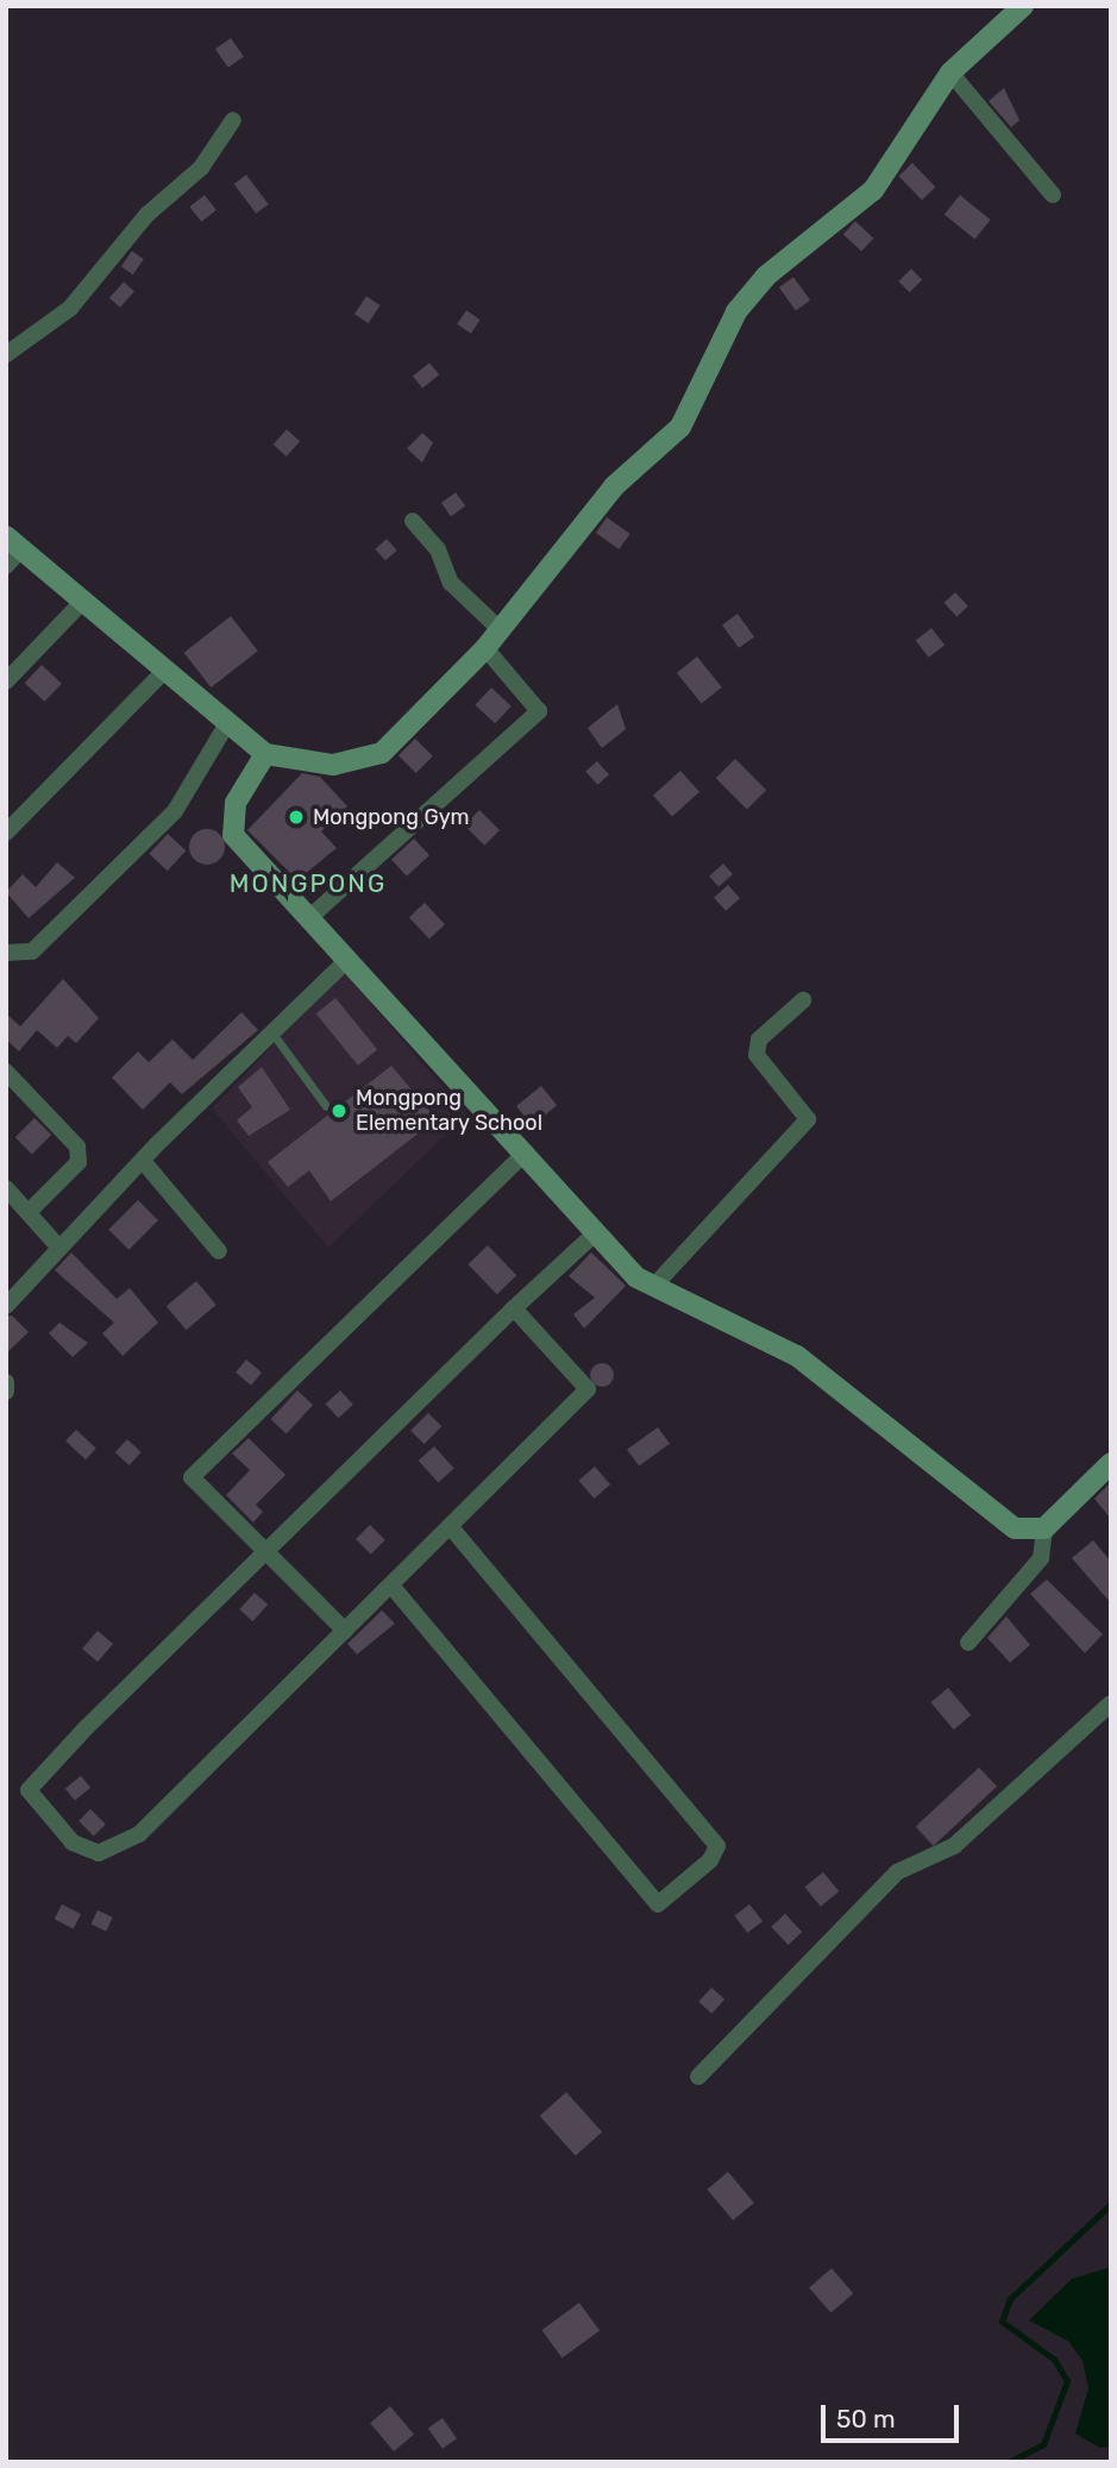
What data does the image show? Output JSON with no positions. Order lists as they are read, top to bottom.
{
  "districts": ["MONGPONG"],
  "places": ["Mongpong Gym", "Mongpong Elementary School"],
  "scale_bar": "50 m"
}
